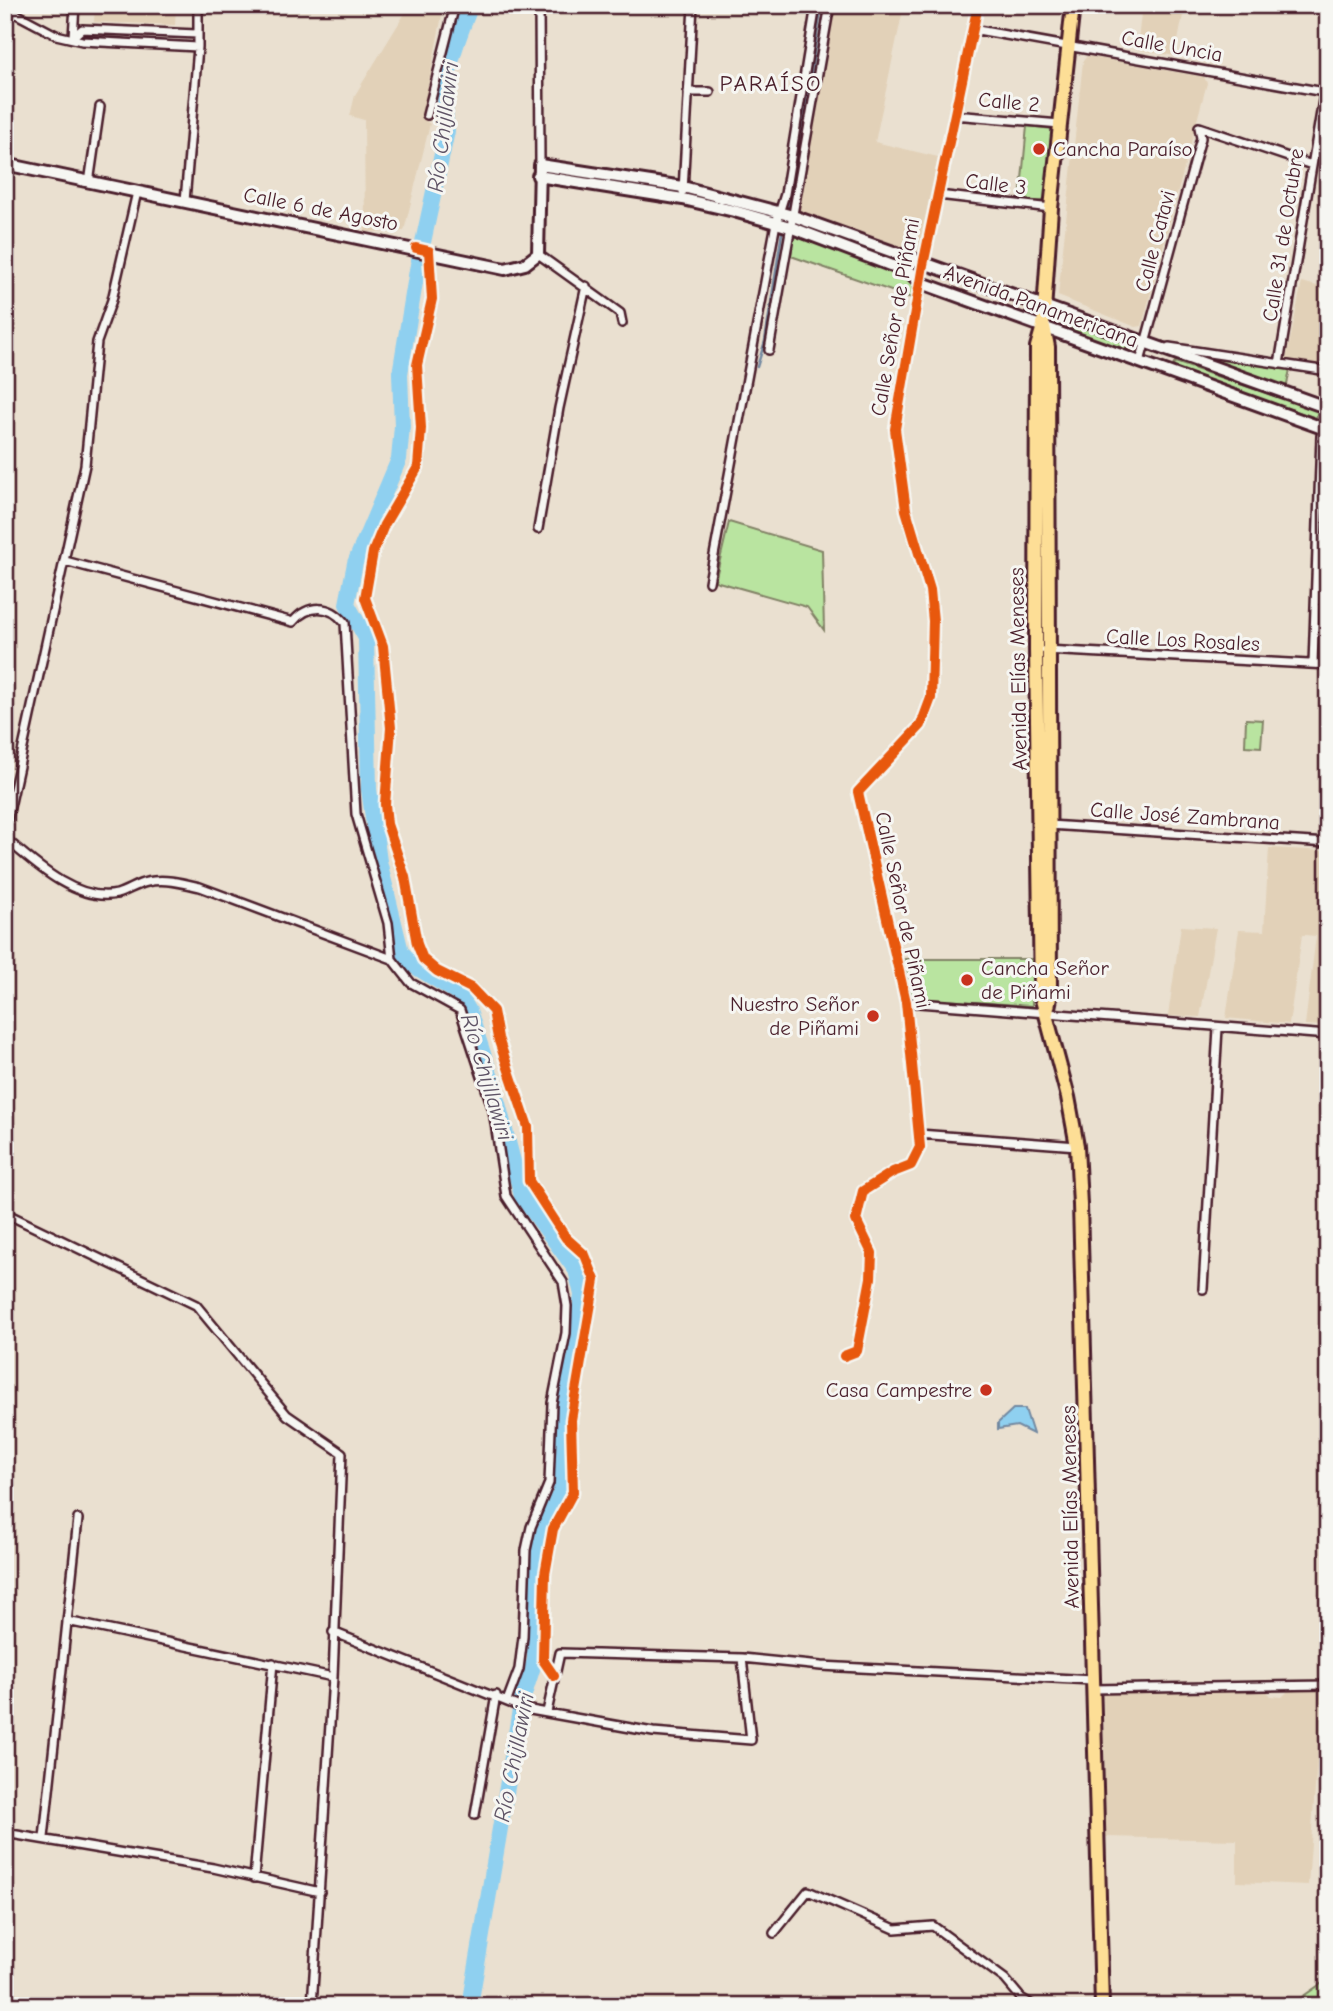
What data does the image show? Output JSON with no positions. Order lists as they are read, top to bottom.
{
  "streets": {
    "main road": ["Calle 6 de Agosto", "Avenida Panamericana", "Avenida Elías Meneses"],
    "street": [
      "Calle Uncia",
      "Calle 2",
      "Calle 3",
      "Calle 31 de Octubre",
      "Calle Catavi",
      "Calle Señor de Piñami",
      "Calle Los Rosales",
      "Calle José Zambrana"
    ]
  },
  "crossings": [
    ["Calle Uncia", "Calle 31 de Octubre"],
    ["Calle Uncia", "Calle Señor de Piñami"],
    ["Calle Uncia", "Avenida Elías Meneses"],
    ["Calle 2", "Calle Señor de Piñami"],
    ["Calle 2", "Avenida Elías Meneses"],
    ["Calle 3", "Calle Señor de Piñami"],
    ["Calle 3", "Avenida Elías Meneses"],
    ["Calle 31 de Octubre", "Calle Catavi"],
    ["Calle Catavi", "Avenida Panamericana"],
    ["Avenida Panamericana", "Calle Señor de Piñami"],
    ["Avenida Panamericana", "Avenida Elías Meneses"],
    ["Calle Los Rosales", "Avenida Elías Meneses"],
    ["Avenida Elías Meneses", "Calle José Zambrana"]
  ],
  "districts": ["PARAÍSO"],
  "water": ["Río Chijllawiri"],
  "places": [
    "Cancha Paraíso",
    "Cancha Señor de Piñami",
    "Nuestro Señor de Piñami",
    "Casa Campestre"
  ]
}
